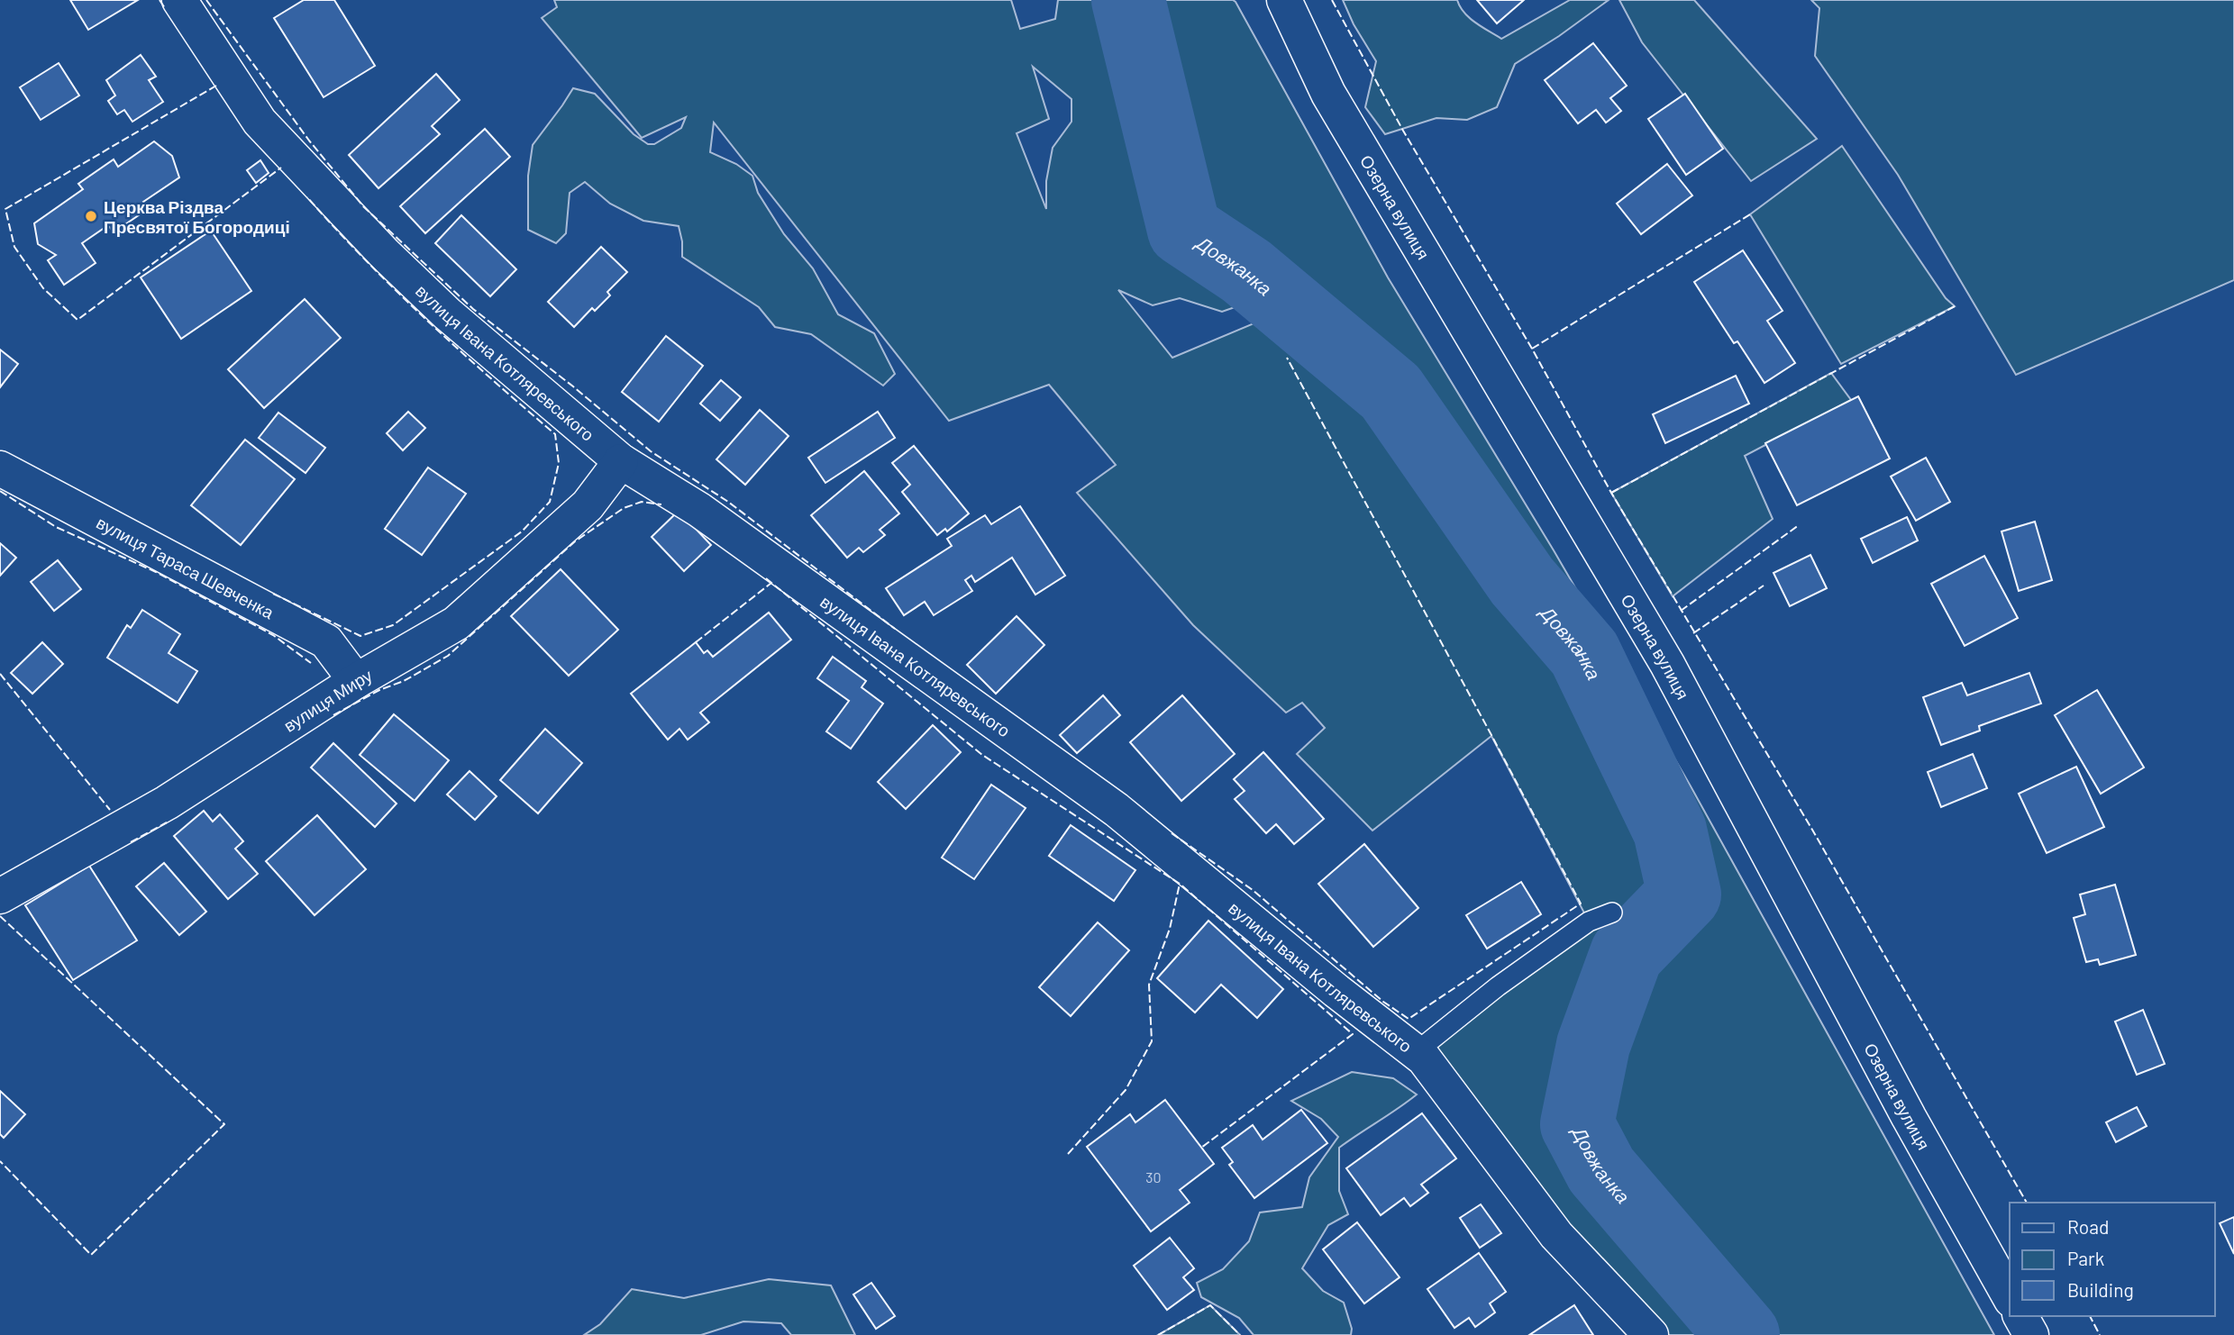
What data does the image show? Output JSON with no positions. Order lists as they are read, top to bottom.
{
  "streets": {
    "street": [
      "Озерна вулиця",
      "вулиця Івана Котляревського",
      "вулиця Тараса Шевченка",
      "вулиця Миру"
    ]
  },
  "crossings": [
    ["вулиця Івана Котляревського", "вулиця Миру"],
    ["вулиця Тараса Шевченка", "вулиця Миру"]
  ],
  "water": ["Довжанка"],
  "places": ["Церква Різдва Пресвятої Богородиці"],
  "house_numbers": ["30"],
  "legend": ["Road", "Park", "Building"]
}
